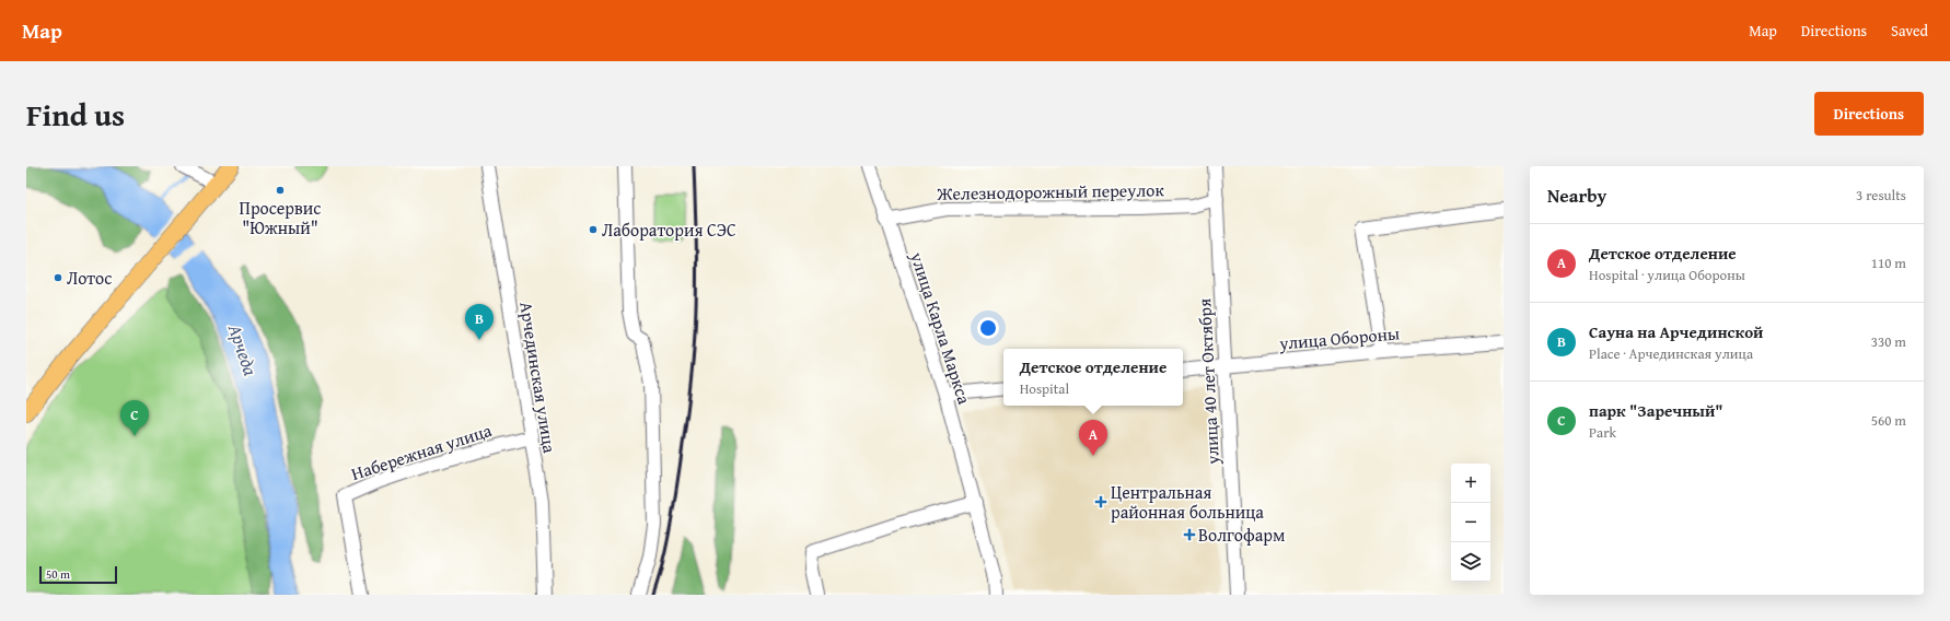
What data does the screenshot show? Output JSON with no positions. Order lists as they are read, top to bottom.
{
  "streets": {
    "street": [
      "Железнодорожный переулок",
      "улица Карла Маркса",
      "улица Обороны",
      "Арчединская улица",
      "улица 40 лет Октября",
      "Набережная улица"
    ]
  },
  "crossings": [
    ["Железнодорожный переулок", "улица Карла Маркса"],
    ["Железнодорожный переулок", "улица 40 лет Октября"],
    ["улица Обороны", "улица 40 лет Октября"],
    ["Арчединская улица", "Набережная улица"]
  ],
  "water": ["Арчеда"],
  "places": {
    "other": ["Просервис \"Южный\"", "Лаборатория СЭС", "Лотос"],
    "health": ["Центральная районная больница", "Волгофарм"]
  },
  "scale_bar": "50 m",
  "page": {
    "header": "Map",
    "nav": ["Map", "Directions", "Saved"],
    "title": "Find us",
    "buttons": "Directions",
    "heading": ["Nearby", "3 results"],
    "list": [
      {
        "mark": "A",
        "name": "Детское отделение",
        "note": "Hospital · улица Обороны",
        "value": "110 m"
      },
      {
        "mark": "B",
        "name": "Сауна на Арчединской",
        "note": "Place · Арчединская улица",
        "value": "330 m"
      },
      {
        "mark": "C",
        "name": "парк \"Заречный\"",
        "note": "Park",
        "value": "560 m"
      }
    ],
    "pins": ["B", "C", "A"],
    "popup": ["Детское отделение", "Hospital"],
    "map_buttons": ["+", "−"],
    "scale": "50 m"
  }
}
